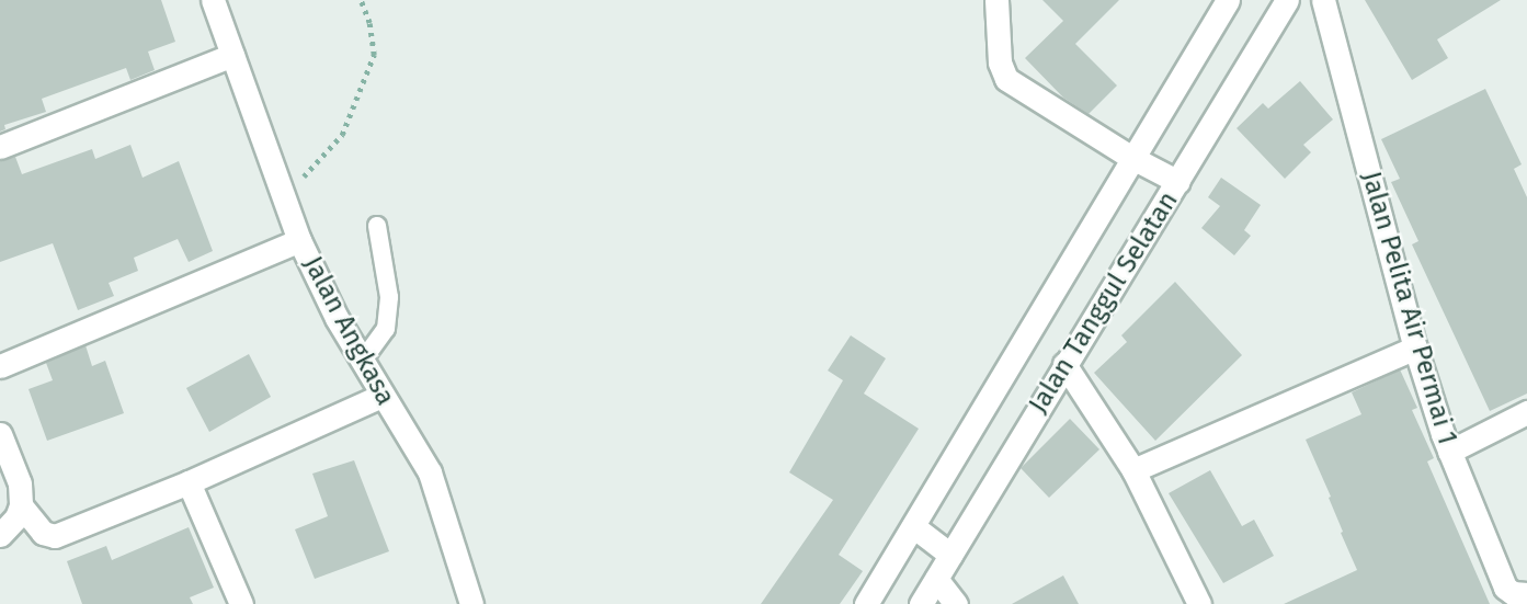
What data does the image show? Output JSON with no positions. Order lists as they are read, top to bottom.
{
  "streets": {
    "street": ["Jalan Tanggul Selatan", "Jalan Pelita Air Permai 1", "Jalan Angkasa"]
  }
}
